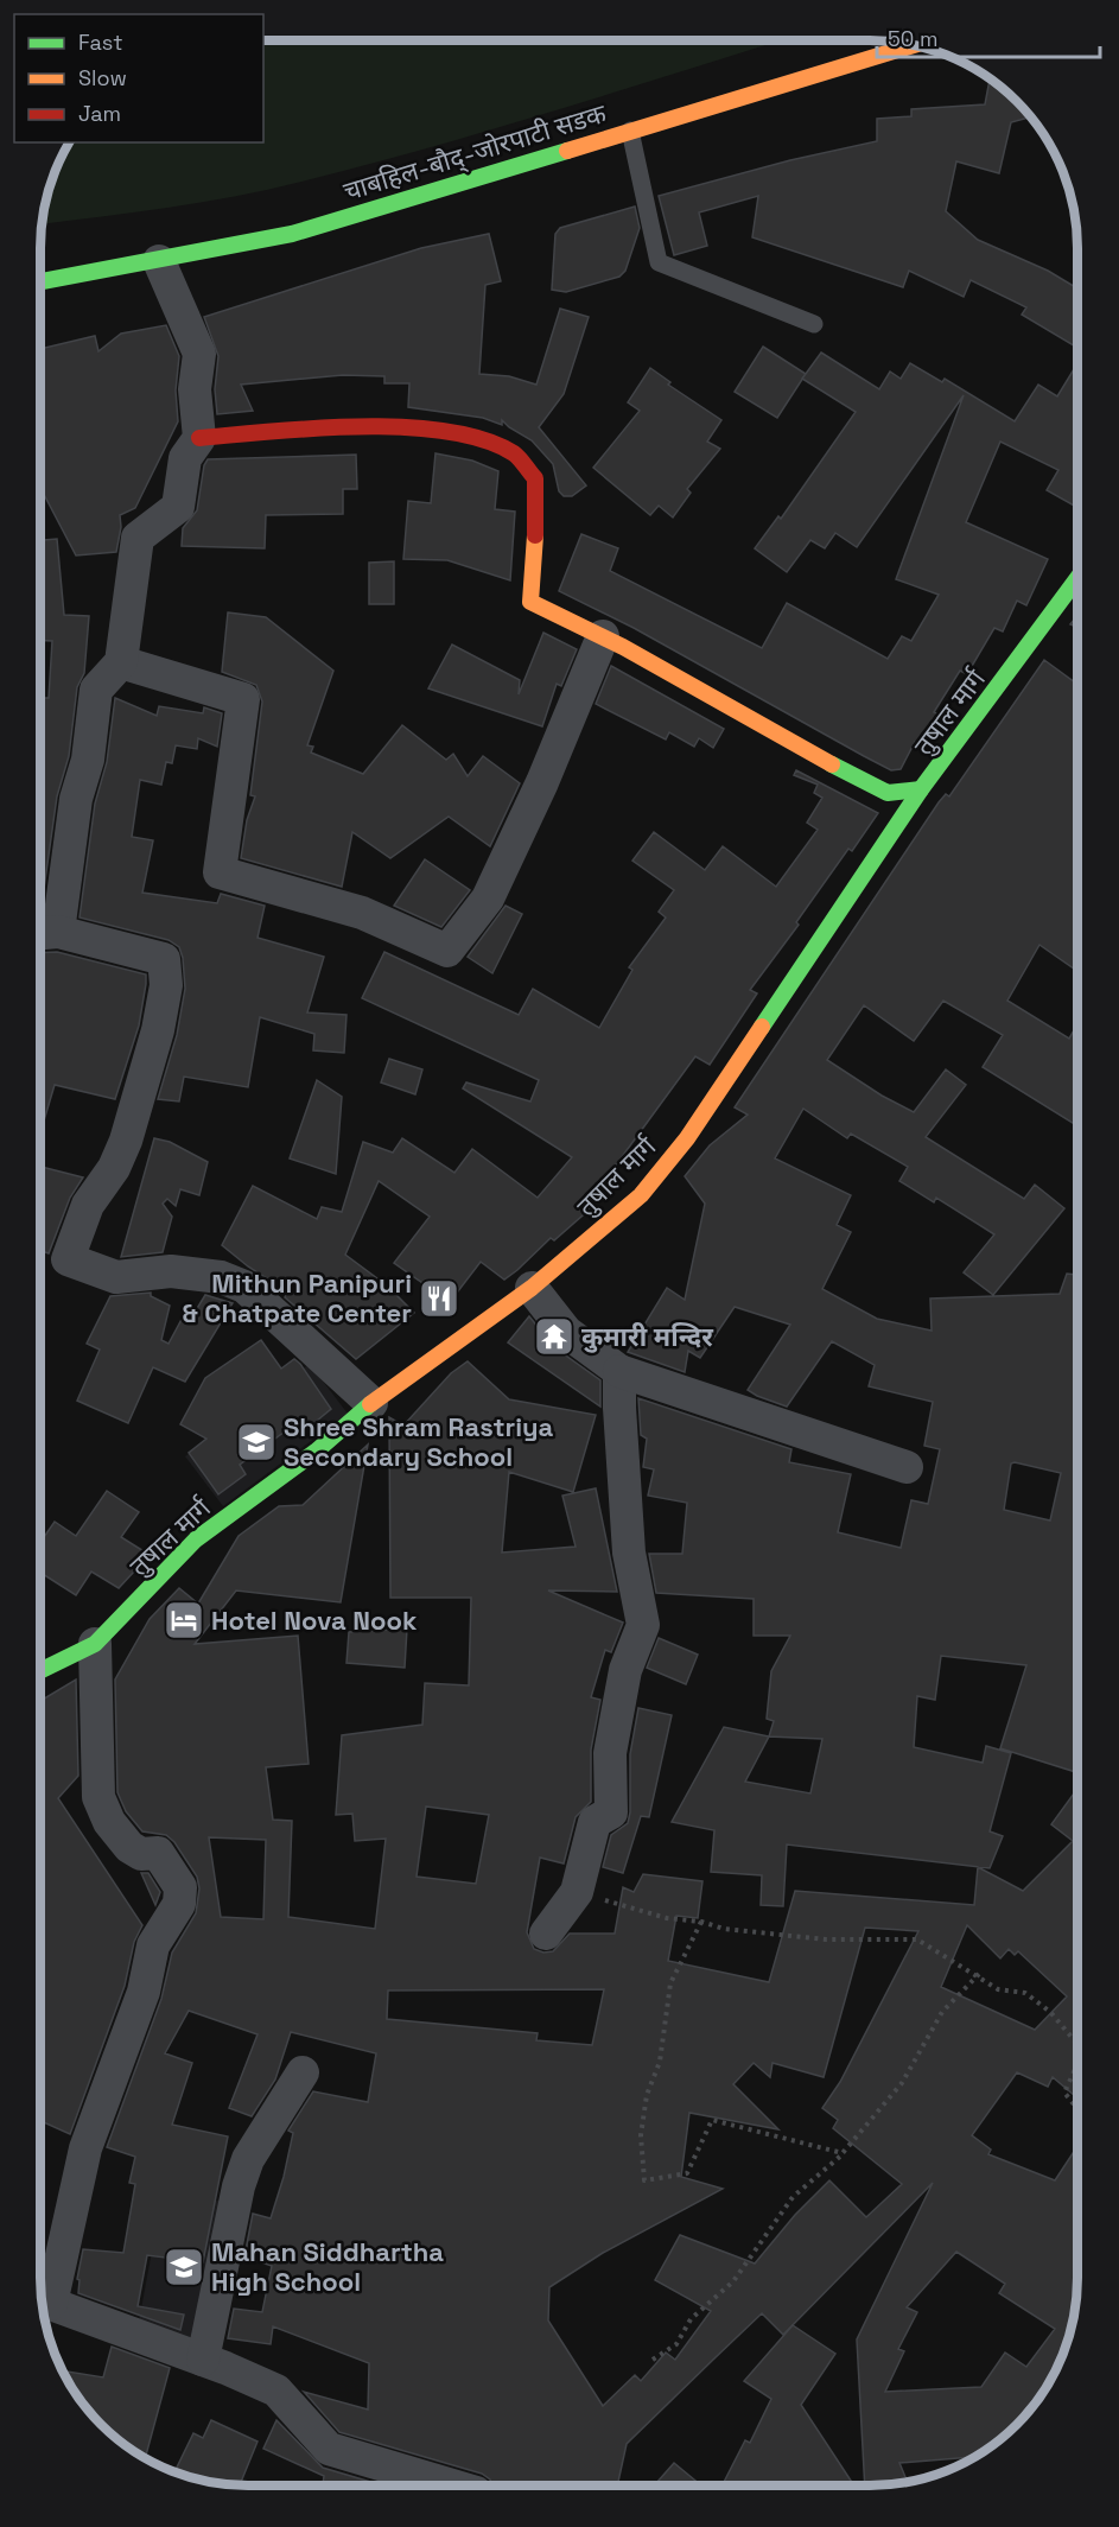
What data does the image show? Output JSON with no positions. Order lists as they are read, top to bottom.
{
  "streets": {
    "street": ["चाबहिल-बौद्-जोरपाटी सडक", "तुषाल मार्ग"]
  },
  "places": {
    "restaurant": ["Mithun Panipuri & Chatpate Center"],
    "temple": ["कुमारी मन्दिर"],
    "school or university": ["Shree Shram Rastriya Secondary School", "Mahan Siddhartha High School"],
    "hotel": ["Hotel Nova Nook"]
  },
  "legend": ["Fast", "Slow", "Jam"],
  "scale_bar": "50 m"
}
